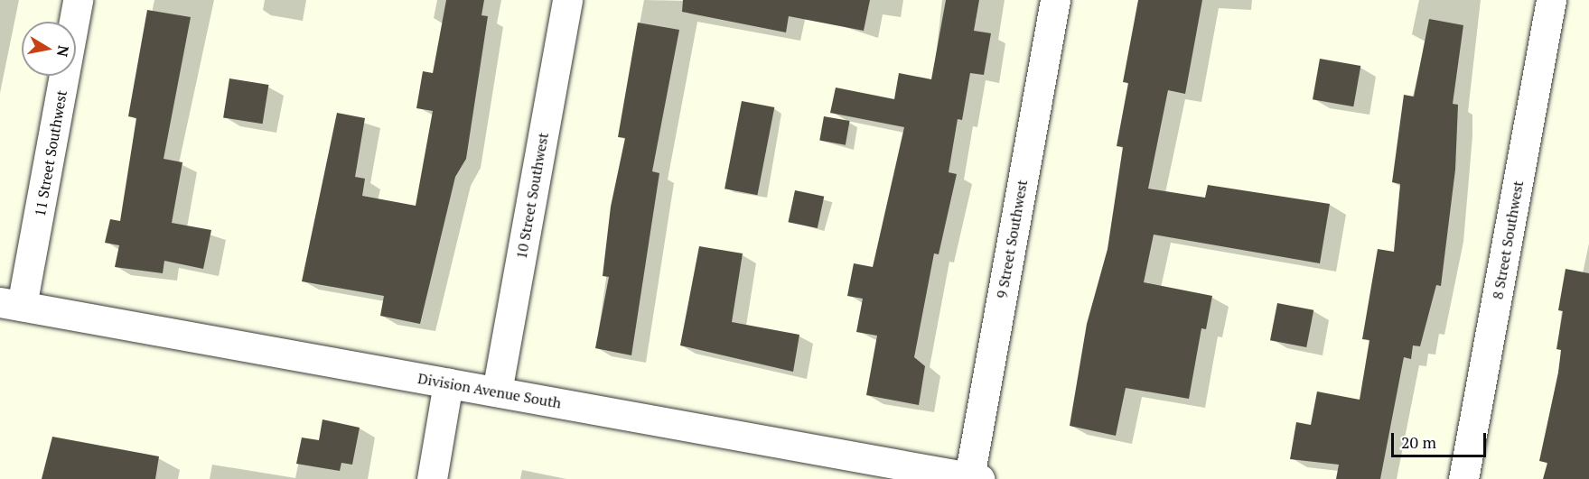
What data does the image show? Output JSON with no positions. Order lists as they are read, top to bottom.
{
  "streets": {
    "street": [
      "11 Street Southwest",
      "10 Street Southwest",
      "9 Street Southwest",
      "8 Street Southwest",
      "Division Avenue South"
    ]
  },
  "crossings": [
    ["11 Street Southwest", "Division Avenue South"],
    ["10 Street Southwest", "Division Avenue South"],
    ["9 Street Southwest", "Division Avenue South"]
  ],
  "scale_bar": "20 m",
  "north": "right"
}
